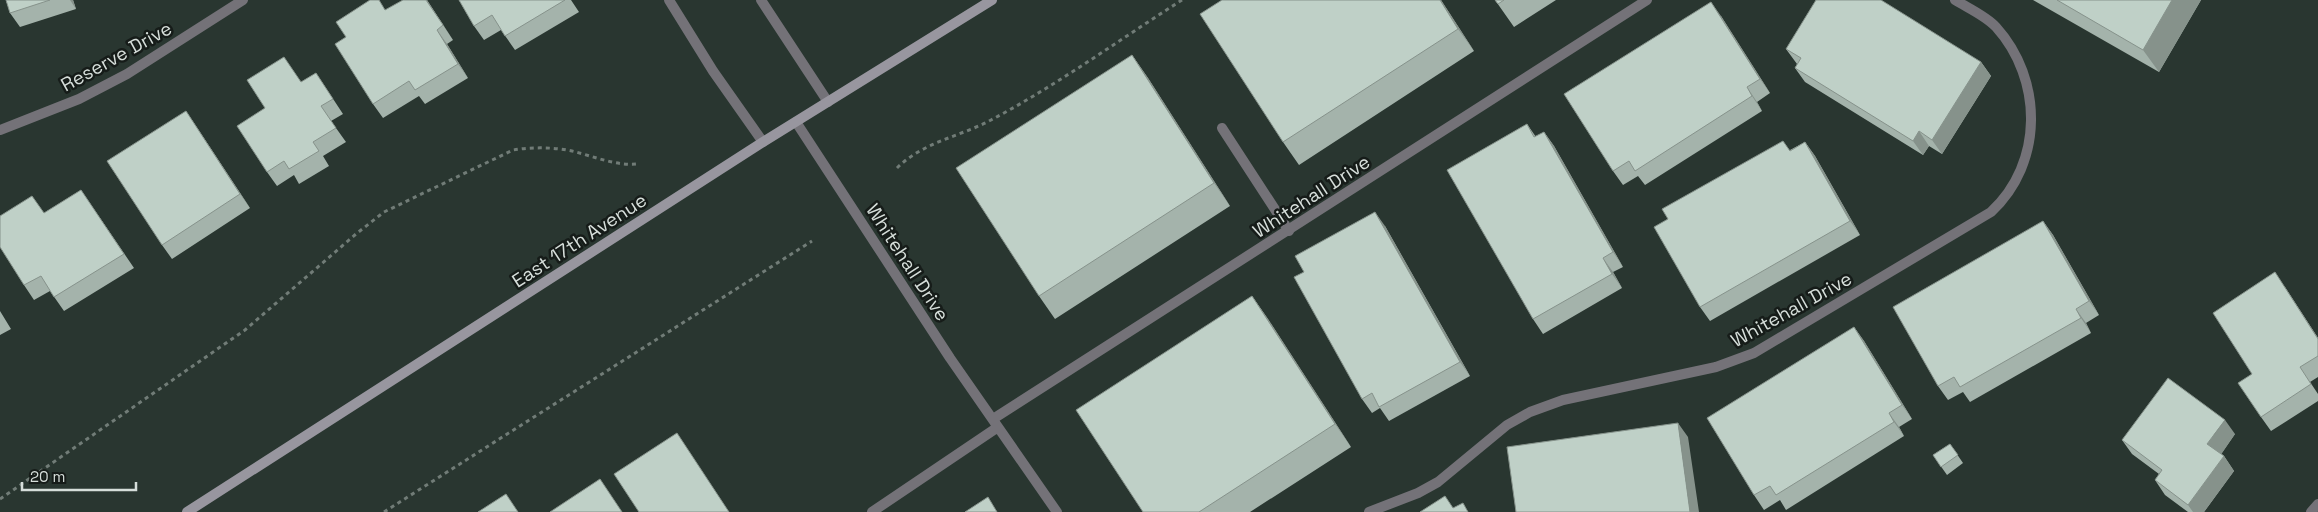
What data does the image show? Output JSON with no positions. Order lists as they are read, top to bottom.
{
  "streets": {
    "main road": ["East 17th Avenue"],
    "street": ["Reserve Drive", "Whitehall Drive"]
  },
  "crossings": [
    ["Whitehall Drive", "East 17th Avenue"]
  ],
  "scale_bar": "20 m"
}
